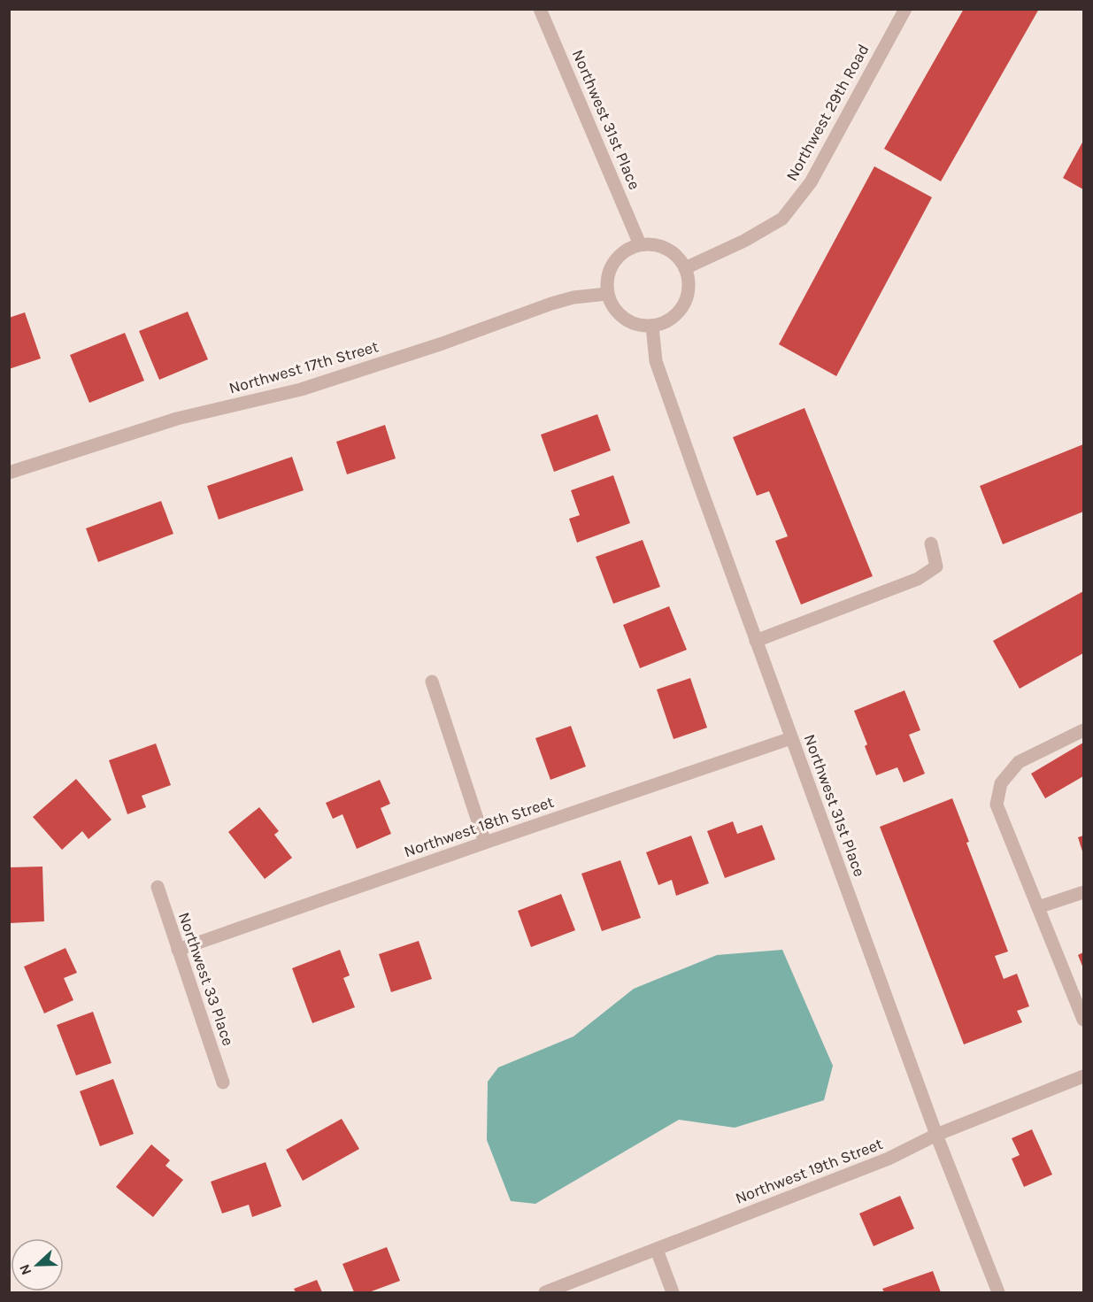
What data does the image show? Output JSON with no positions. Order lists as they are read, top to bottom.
{
  "streets": {
    "street": [
      "Northwest 29th Road",
      "Northwest 31st Place",
      "Northwest 17th Street",
      "Northwest 18th Street",
      "Northwest 33 Place",
      "Northwest 19th Street"
    ]
  },
  "crossings": [
    ["Northwest 29th Road", "Northwest 31st Place"],
    ["Northwest 29th Road", "Northwest 17th Street"],
    ["Northwest 31st Place", "Northwest 17th Street"],
    ["Northwest 31st Place", "Northwest 18th Street"],
    ["Northwest 31st Place", "Northwest 19th Street"],
    ["Northwest 18th Street", "Northwest 33 Place"]
  ],
  "north": "left"
}
